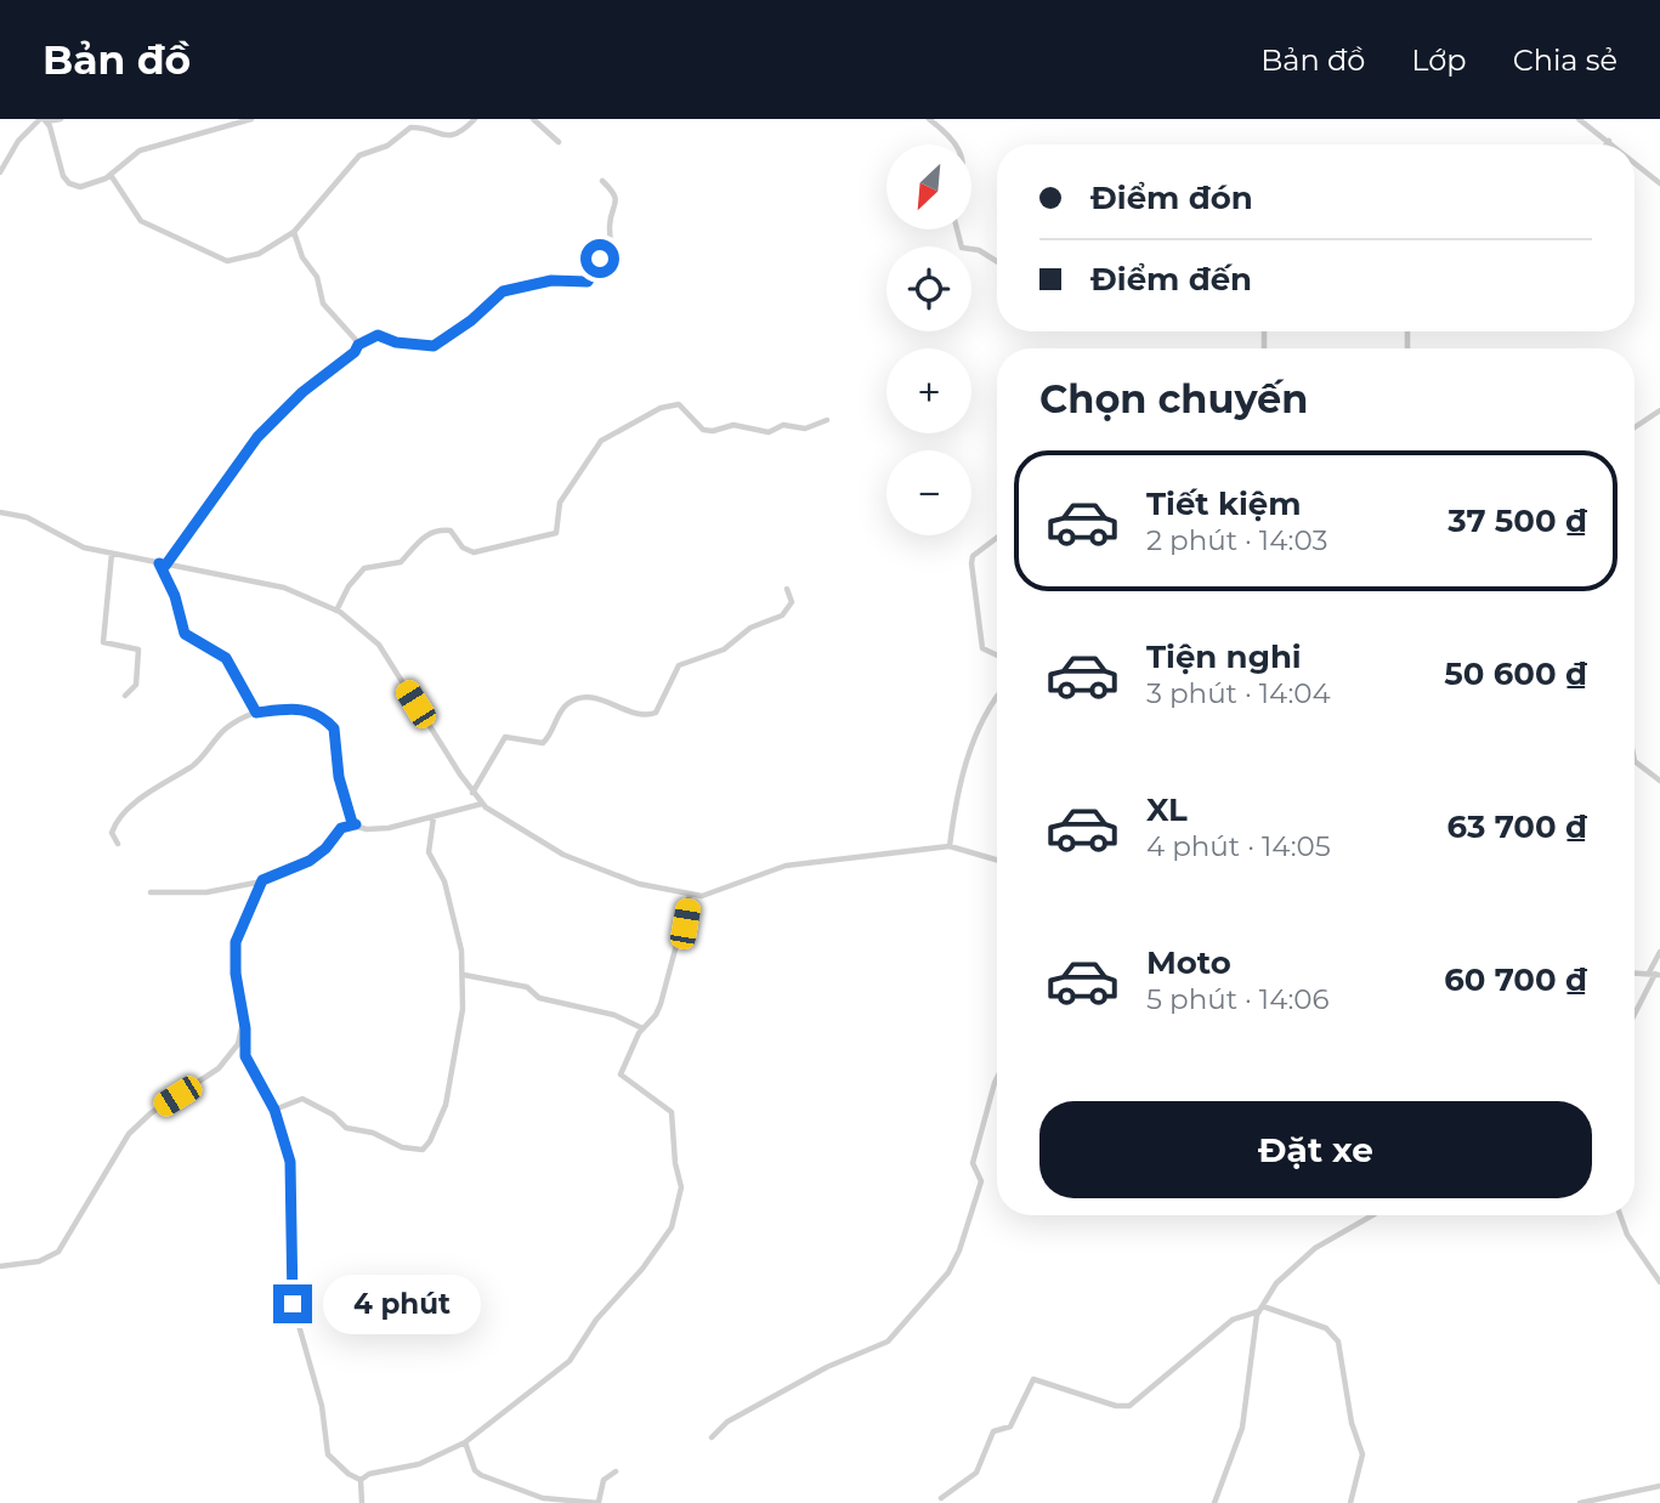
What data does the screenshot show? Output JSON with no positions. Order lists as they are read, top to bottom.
{
  "north": "bottom left",
  "page": {
    "header": "Bản đồ",
    "nav": ["Bản đồ", "Lớp", "Chia sẻ"],
    "map_buttons": ["+", "−"],
    "banner": ["Điểm đón", "Điểm đến"],
    "heading": "Chọn chuyến",
    "list": [
      {
        "name": "Tiết kiệm",
        "note": "2 phút · 14:03",
        "value": "37 500 ₫"
      },
      {
        "name": "Tiện nghi",
        "note": "3 phút · 14:04",
        "value": "50 600 ₫"
      },
      {
        "name": "XL",
        "note": "4 phút · 14:05",
        "value": "63 700 ₫"
      },
      {
        "name": "Moto",
        "note": "5 phút · 14:06",
        "value": "60 700 ₫"
      }
    ],
    "buttons": "Đặt xe",
    "bubble": "4 phút"
  }
}
